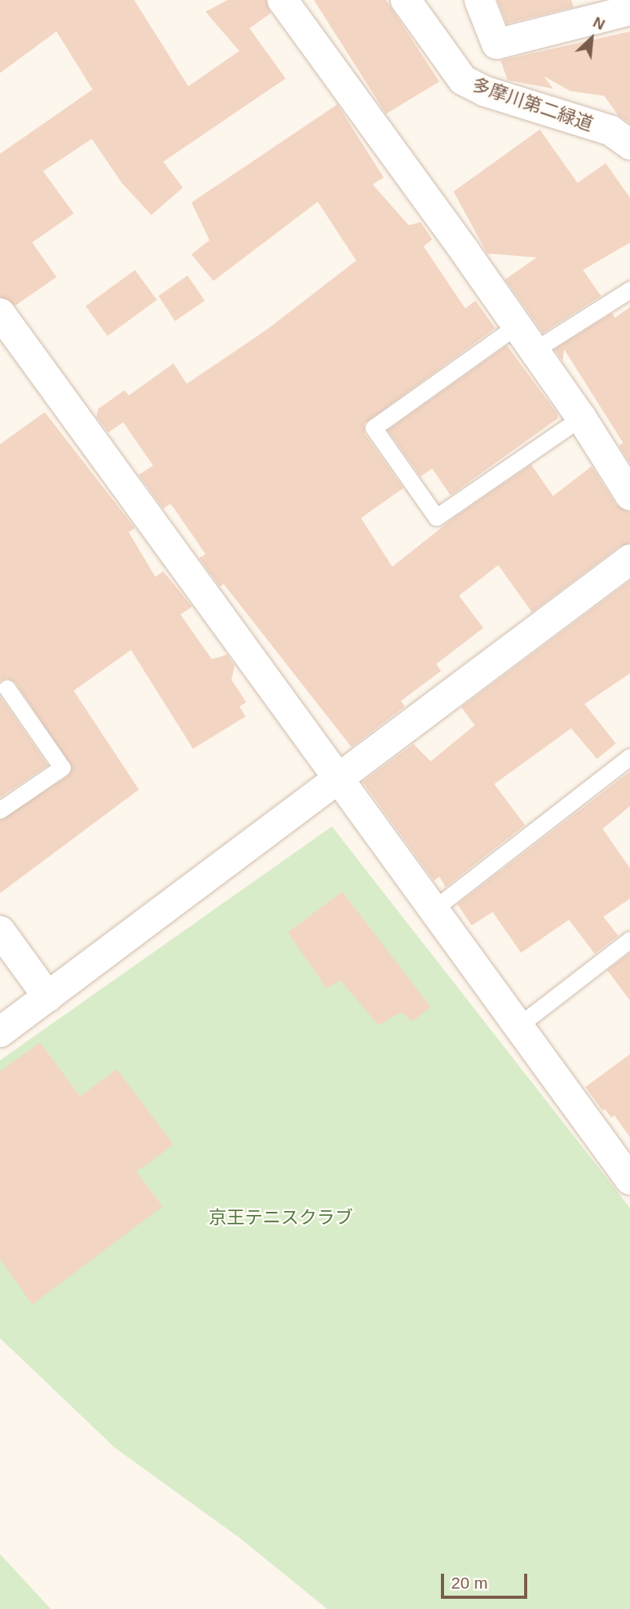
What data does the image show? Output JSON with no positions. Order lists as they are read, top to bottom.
{
  "streets": {
    "street": ["多摩川第二緑道"]
  },
  "parks": ["京王テニスクラブ"],
  "scale_bar": "20 m",
  "north": "top right"
}
